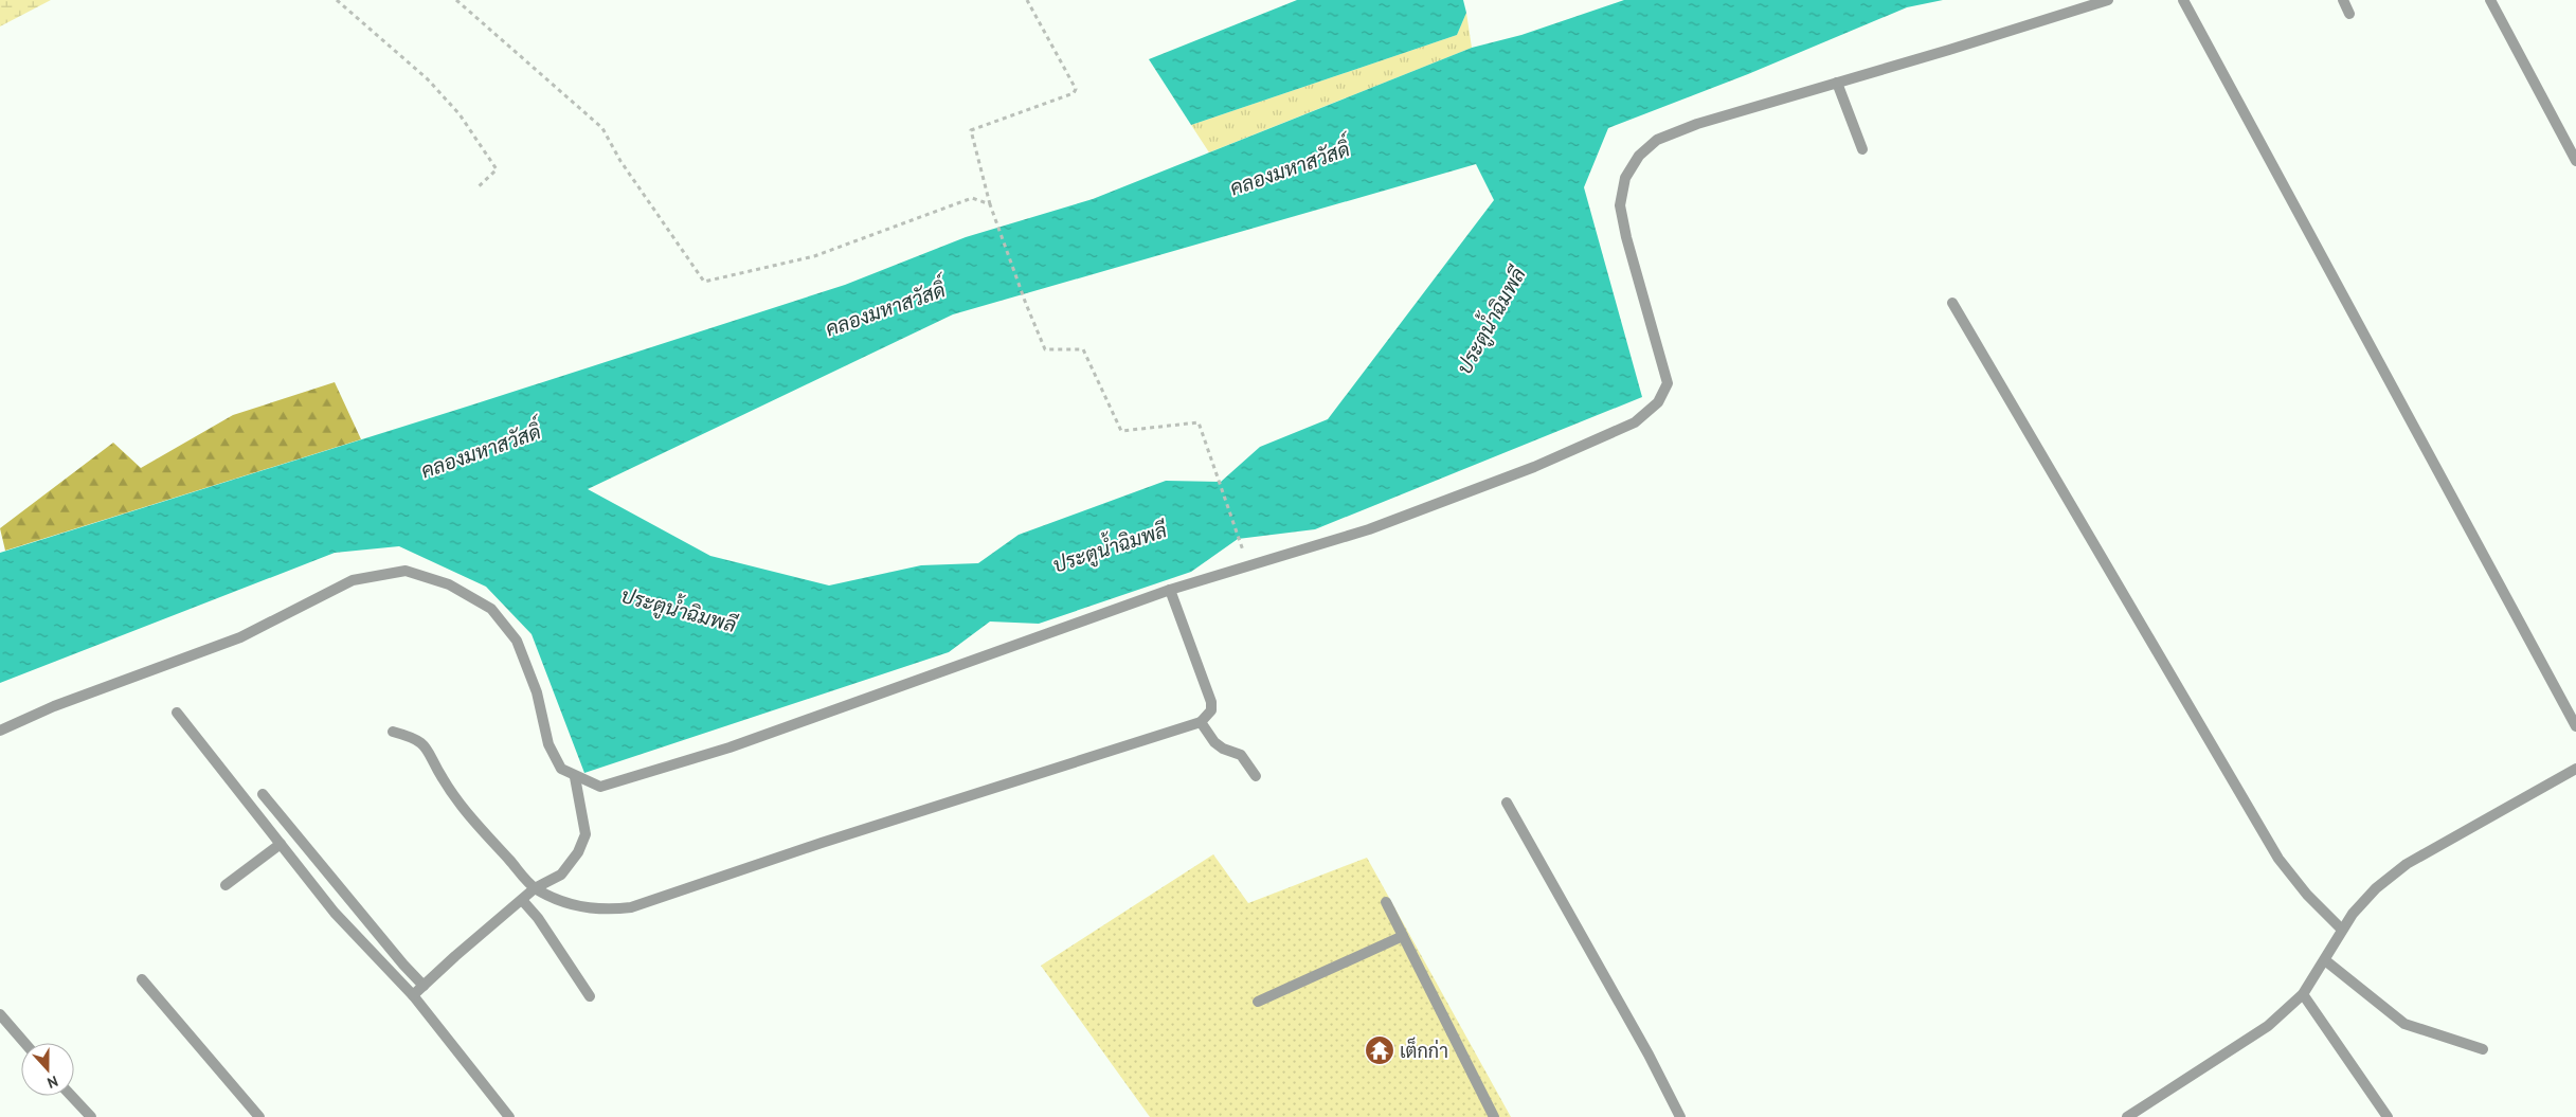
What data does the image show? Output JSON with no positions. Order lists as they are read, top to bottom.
{
  "water": ["คลองมหาสวัสดิ์", "ประตูน้ำฉิมพลี"],
  "places": {
    "temple": ["เต็กก่า"]
  },
  "north": "bottom"
}
